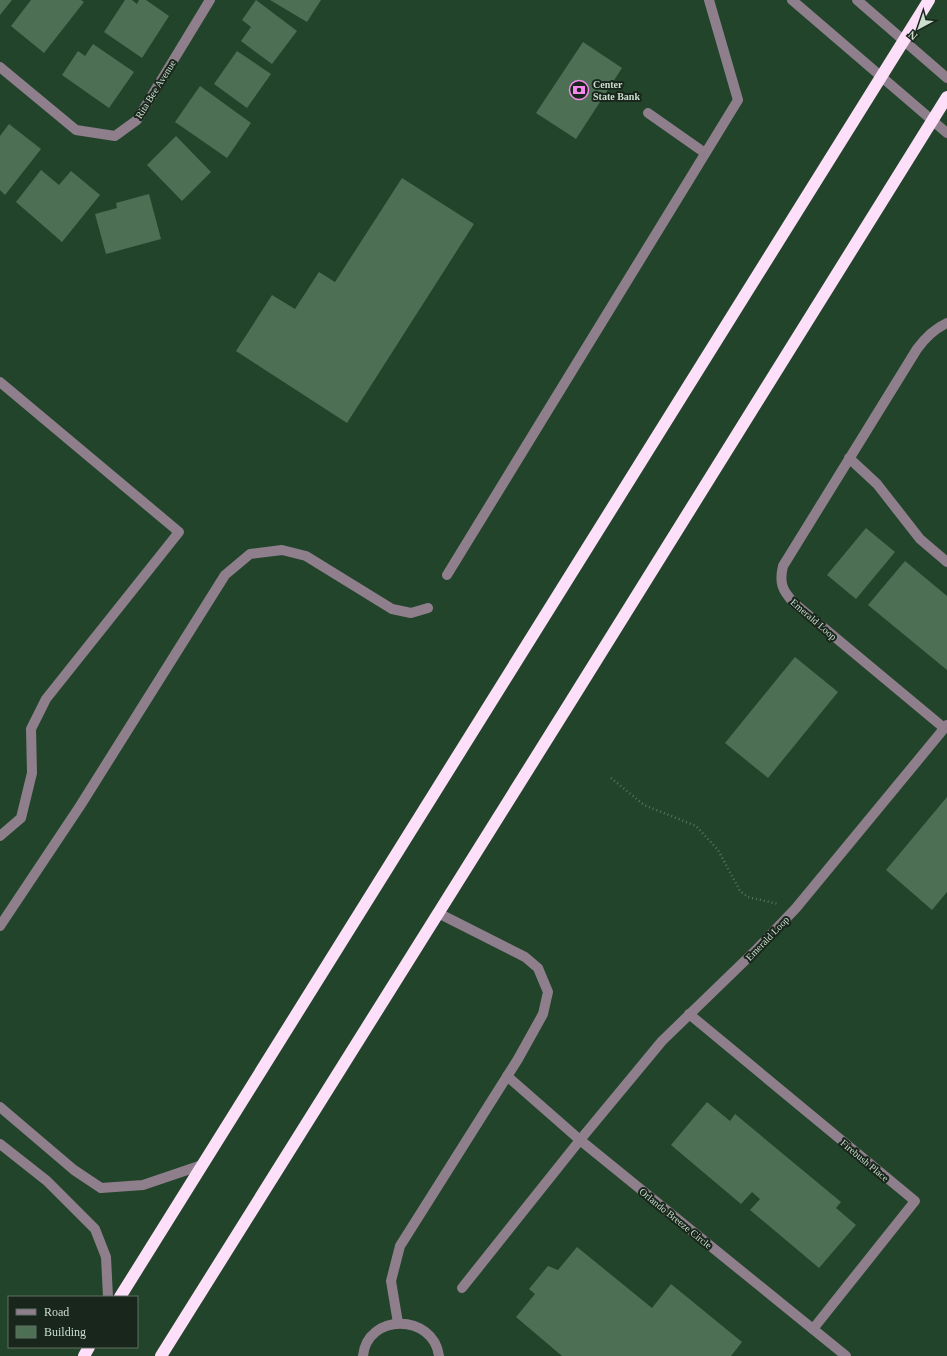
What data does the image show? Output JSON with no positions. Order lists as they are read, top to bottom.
{
  "streets": {
    "street": [
      "Rita Bee Avenue",
      "Emerald Loop",
      "Firebush Place",
      "Orlando Breeze Circle"
    ]
  },
  "crossings": [
    ["Emerald Loop", "Firebush Place"],
    ["Emerald Loop", "Orlando Breeze Circle"],
    ["Firebush Place", "Orlando Breeze Circle"]
  ],
  "places": {
    "bank": ["Center State Bank"]
  },
  "legend": ["Road", "Building"],
  "north": "bottom left"
}
